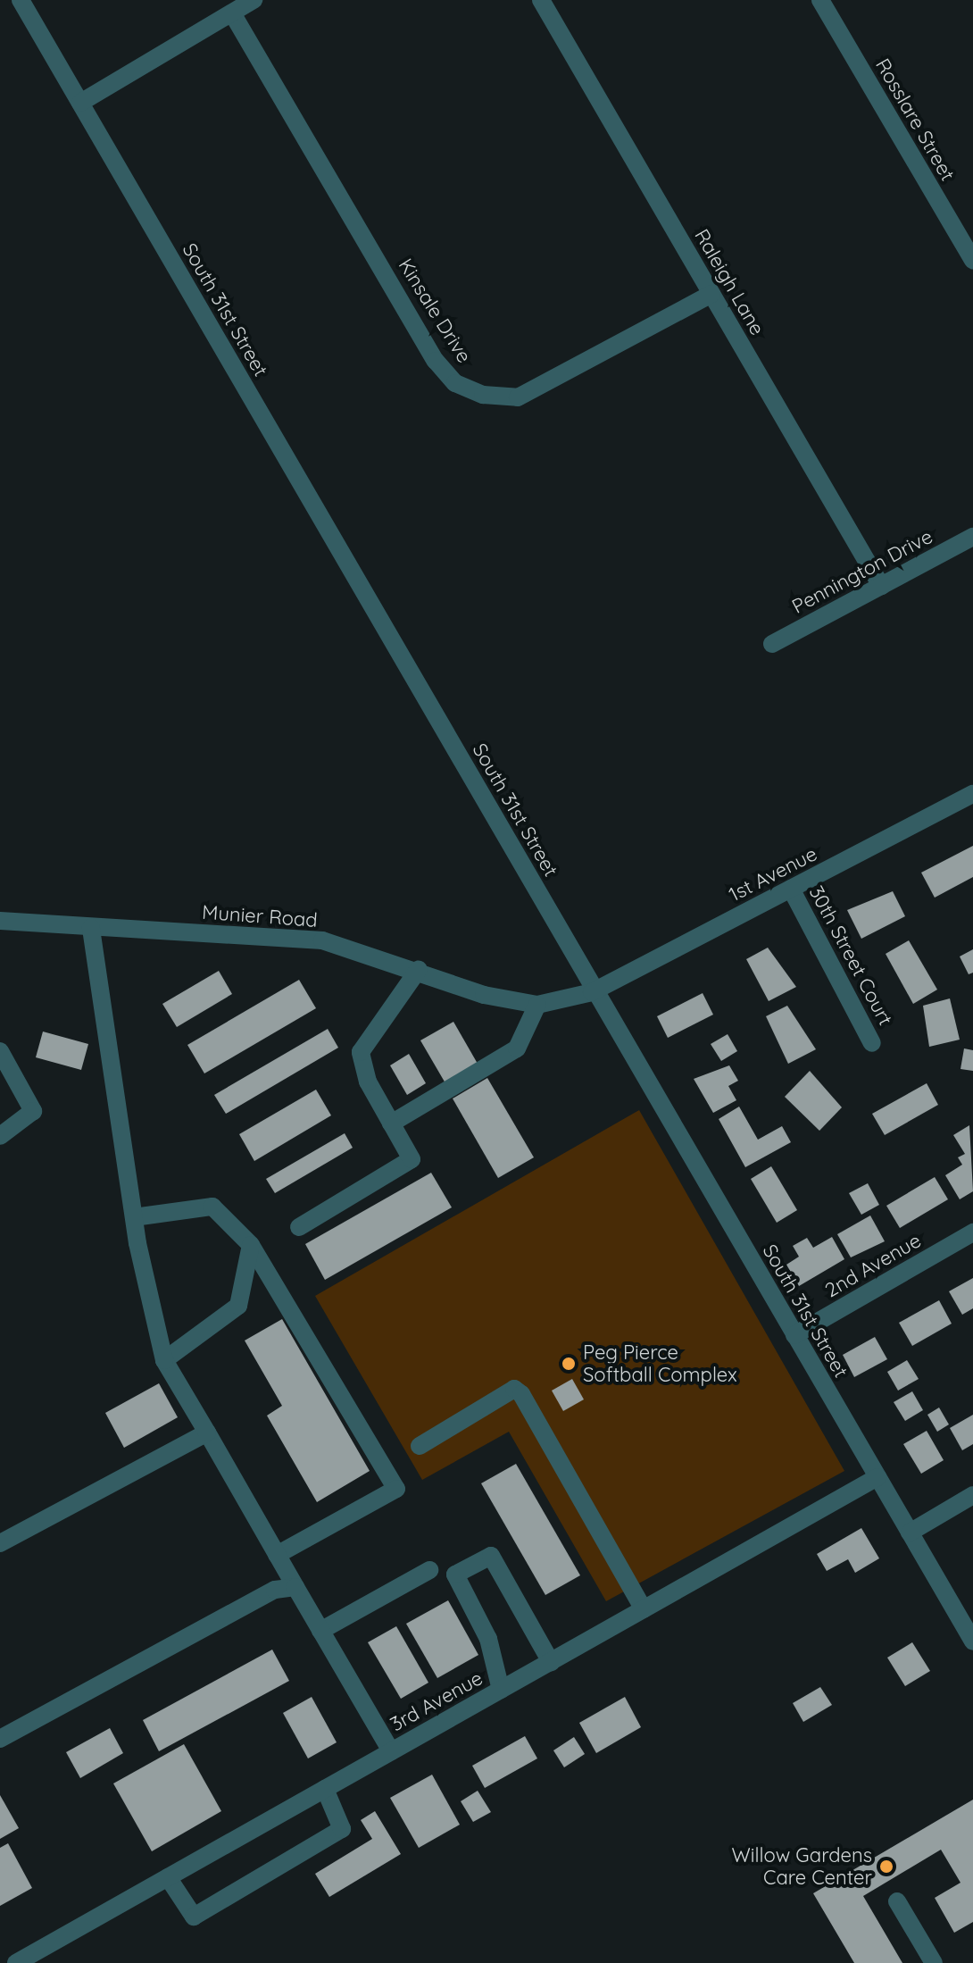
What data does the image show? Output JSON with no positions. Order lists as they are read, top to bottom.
{
  "streets": {
    "street": [
      "Rosslare Street",
      "Raleigh Lane",
      "South 31st Street",
      "Kinsale Drive",
      "Pennington Drive",
      "1st Avenue",
      "Munier Road",
      "30th Street Court",
      "2nd Avenue",
      "3rd Avenue"
    ]
  },
  "crossings": [
    ["Raleigh Lane", "Kinsale Drive"],
    ["Raleigh Lane", "Pennington Drive"],
    ["South 31st Street", "1st Avenue"],
    ["South 31st Street", "Munier Road"],
    ["South 31st Street", "2nd Avenue"],
    ["South 31st Street", "3rd Avenue"],
    ["1st Avenue", "Munier Road"],
    ["1st Avenue", "30th Street Court"]
  ],
  "places": ["Peg Pierce Softball Complex", "Willow Gardens Care Center"]
}
